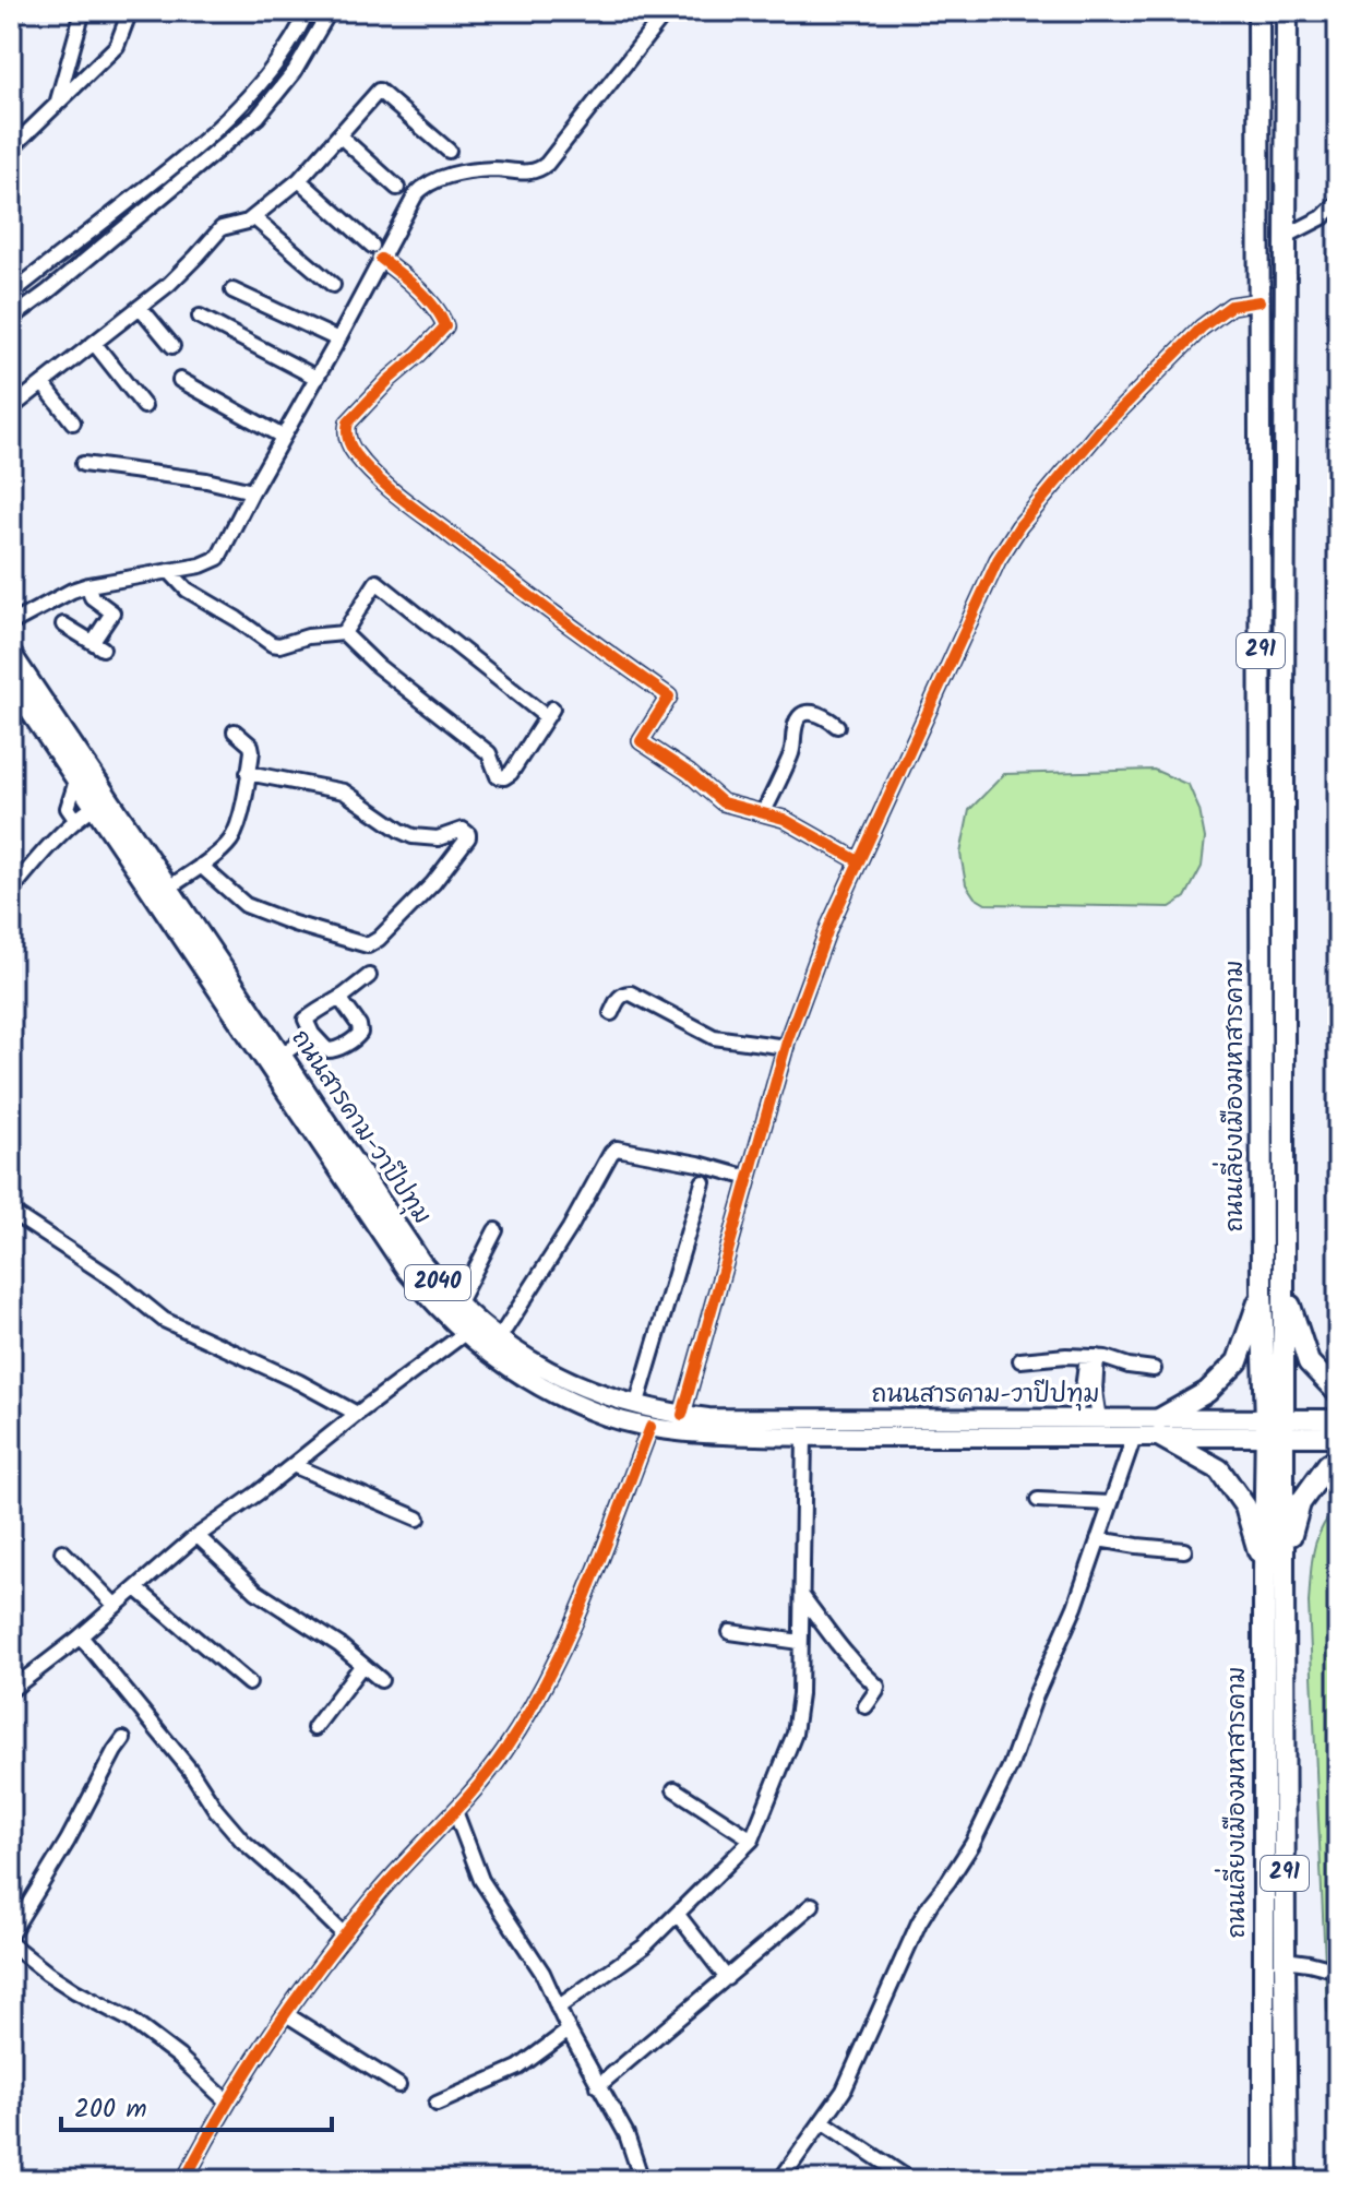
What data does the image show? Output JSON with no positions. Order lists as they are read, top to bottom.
{
  "streets": {
    "highway": ["291", "ถนนเลี่ยงเมืองมหาสารคาม"],
    "main road": ["ถนนสารคาม-วาปีปทุม", "2040"]
  },
  "crossings": [
    ["ถนนเลี่ยงเมืองมหาสารคาม", "ถนนสารคาม-วาปีปทุม"]
  ],
  "scale_bar": "200 m"
}
